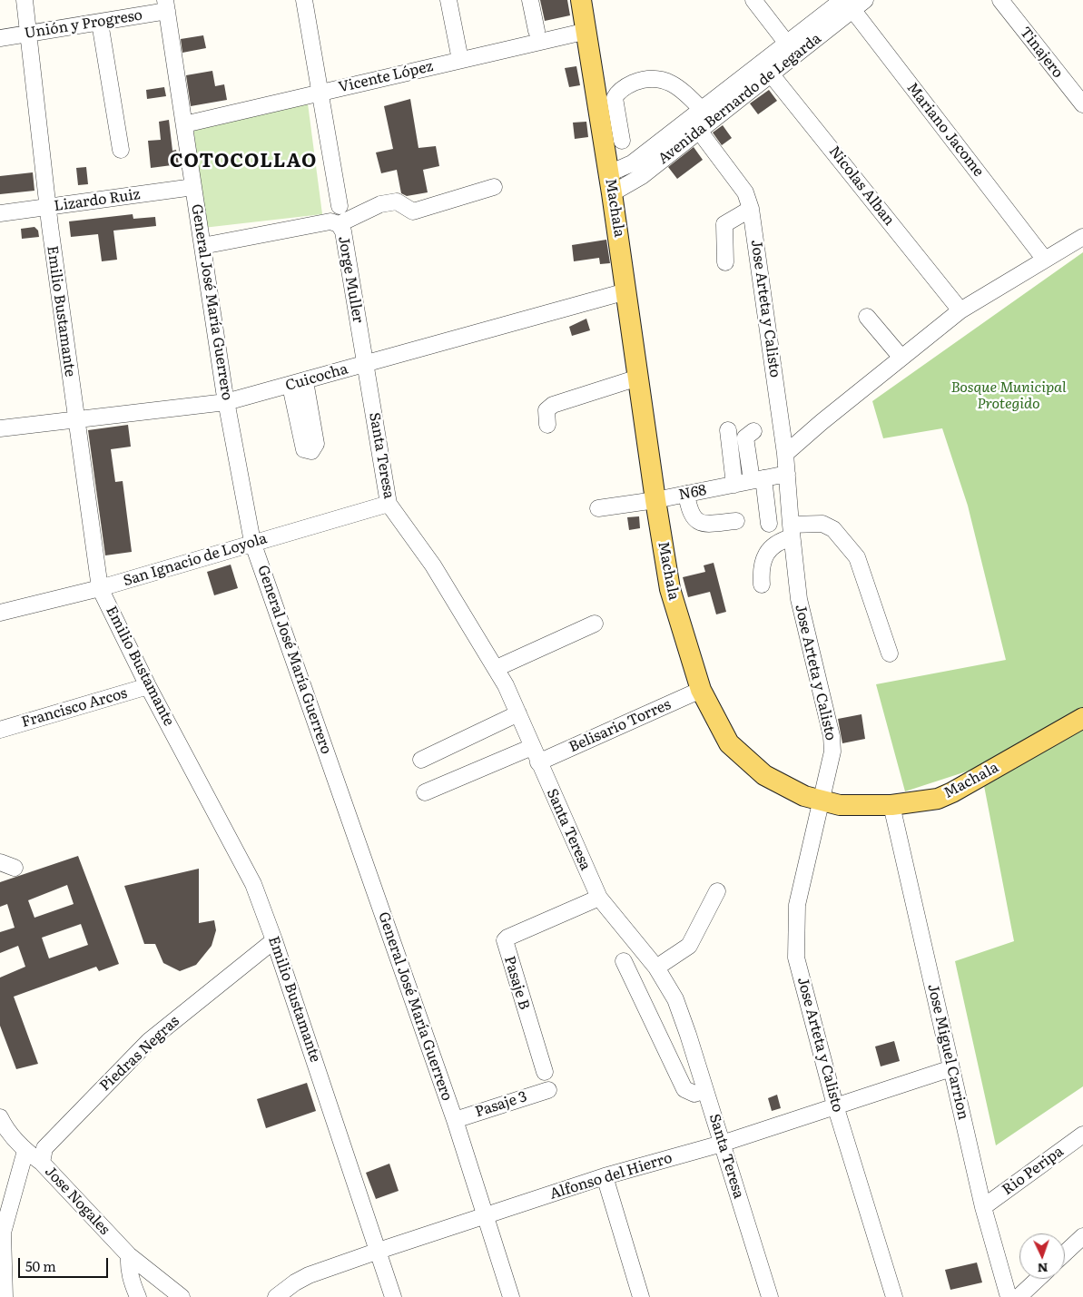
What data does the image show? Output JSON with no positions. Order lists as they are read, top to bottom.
{
  "streets": {
    "main road": ["Machala"],
    "street": [
      "Unión y Progreso",
      "Tinajero",
      "Vicente López",
      "Avenida Bernardo de Legarda",
      "Mariano Jacome",
      "Nicolas Alban",
      "Lizardo Ruiz",
      "Jorge Muller",
      "General José María Guerrero",
      "Jose Arteta y Calisto",
      "Emilio Bustamante",
      "Cuicocha",
      "Santa Teresa",
      "N68",
      "San Ignacio de Loyola",
      "Francisco Arcos",
      "Belisario Torres",
      "Pasaje B",
      "Jose Miguel Carrion",
      "Piedras Negras",
      "Pasaje 3",
      "Rio Peripa",
      "Alfonso del Hierro",
      "Jose Nogales"
    ]
  },
  "crossings": [
    ["Unión y Progreso", "General José María Guerrero"],
    ["Unión y Progreso", "Emilio Bustamante"],
    ["Vicente López", "Machala"],
    ["Vicente López", "General José María Guerrero"],
    ["Avenida Bernardo de Legarda", "Mariano Jacome"],
    ["Avenida Bernardo de Legarda", "Nicolas Alban"],
    ["Avenida Bernardo de Legarda", "Machala"],
    ["Avenida Bernardo de Legarda", "Jose Arteta y Calisto"],
    ["Lizardo Ruiz", "General José María Guerrero"],
    ["Lizardo Ruiz", "Emilio Bustamante"],
    ["Machala", "Jose Arteta y Calisto"],
    ["Machala", "Cuicocha"],
    ["Machala", "N68"],
    ["Machala", "Belisario Torres"],
    ["Machala", "Jose Miguel Carrion"],
    ["Jorge Muller", "General José María Guerrero"],
    ["Jorge Muller", "Cuicocha"],
    ["Jorge Muller", "Santa Teresa"],
    ["General José María Guerrero", "Cuicocha"],
    ["General José María Guerrero", "San Ignacio de Loyola"],
    ["General José María Guerrero", "Pasaje 3"],
    ["General José María Guerrero", "Alfonso del Hierro"],
    ["Jose Arteta y Calisto", "N68"],
    ["Jose Arteta y Calisto", "Alfonso del Hierro"],
    ["Emilio Bustamante", "Cuicocha"],
    ["Emilio Bustamante", "San Ignacio de Loyola"],
    ["Emilio Bustamante", "Francisco Arcos"],
    ["Emilio Bustamante", "Piedras Negras"],
    ["Emilio Bustamante", "Alfonso del Hierro"],
    ["Cuicocha", "Santa Teresa"],
    ["Santa Teresa", "San Ignacio de Loyola"],
    ["Santa Teresa", "Belisario Torres"],
    ["Santa Teresa", "Pasaje B"],
    ["Santa Teresa", "Alfonso del Hierro"],
    ["Jose Miguel Carrion", "Rio Peripa"],
    ["Jose Miguel Carrion", "Alfonso del Hierro"],
    ["Piedras Negras", "Jose Nogales"]
  ],
  "districts": ["COTOCOLLAO"],
  "parks": ["Bosque Municipal Protegido"],
  "scale_bar": "50 m",
  "north": "bottom"
}
